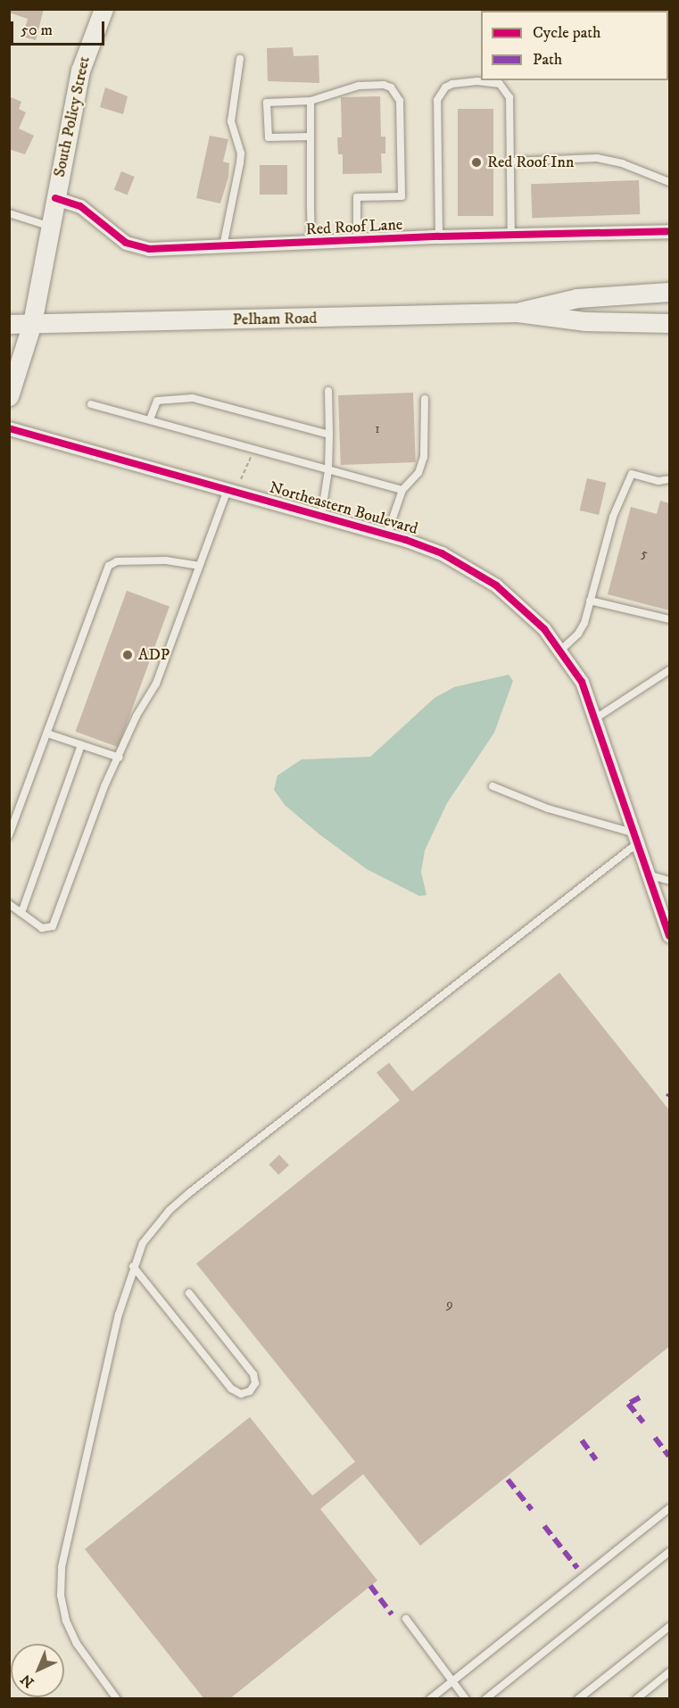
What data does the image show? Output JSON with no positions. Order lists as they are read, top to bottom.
{
  "streets": {
    "main road": ["South Policy Street", "Pelham Road"],
    "street": ["Red Roof Lane", "Northeastern Boulevard"]
  },
  "crossings": [
    ["South Policy Street", "Red Roof Lane"],
    ["South Policy Street", "Pelham Road"]
  ],
  "places": ["Red Roof Inn", "ADP"],
  "house_numbers": ["1", "5", "9"],
  "legend": ["Cycle path", "Path"],
  "scale_bar": "50 m",
  "north": "bottom left"
}
